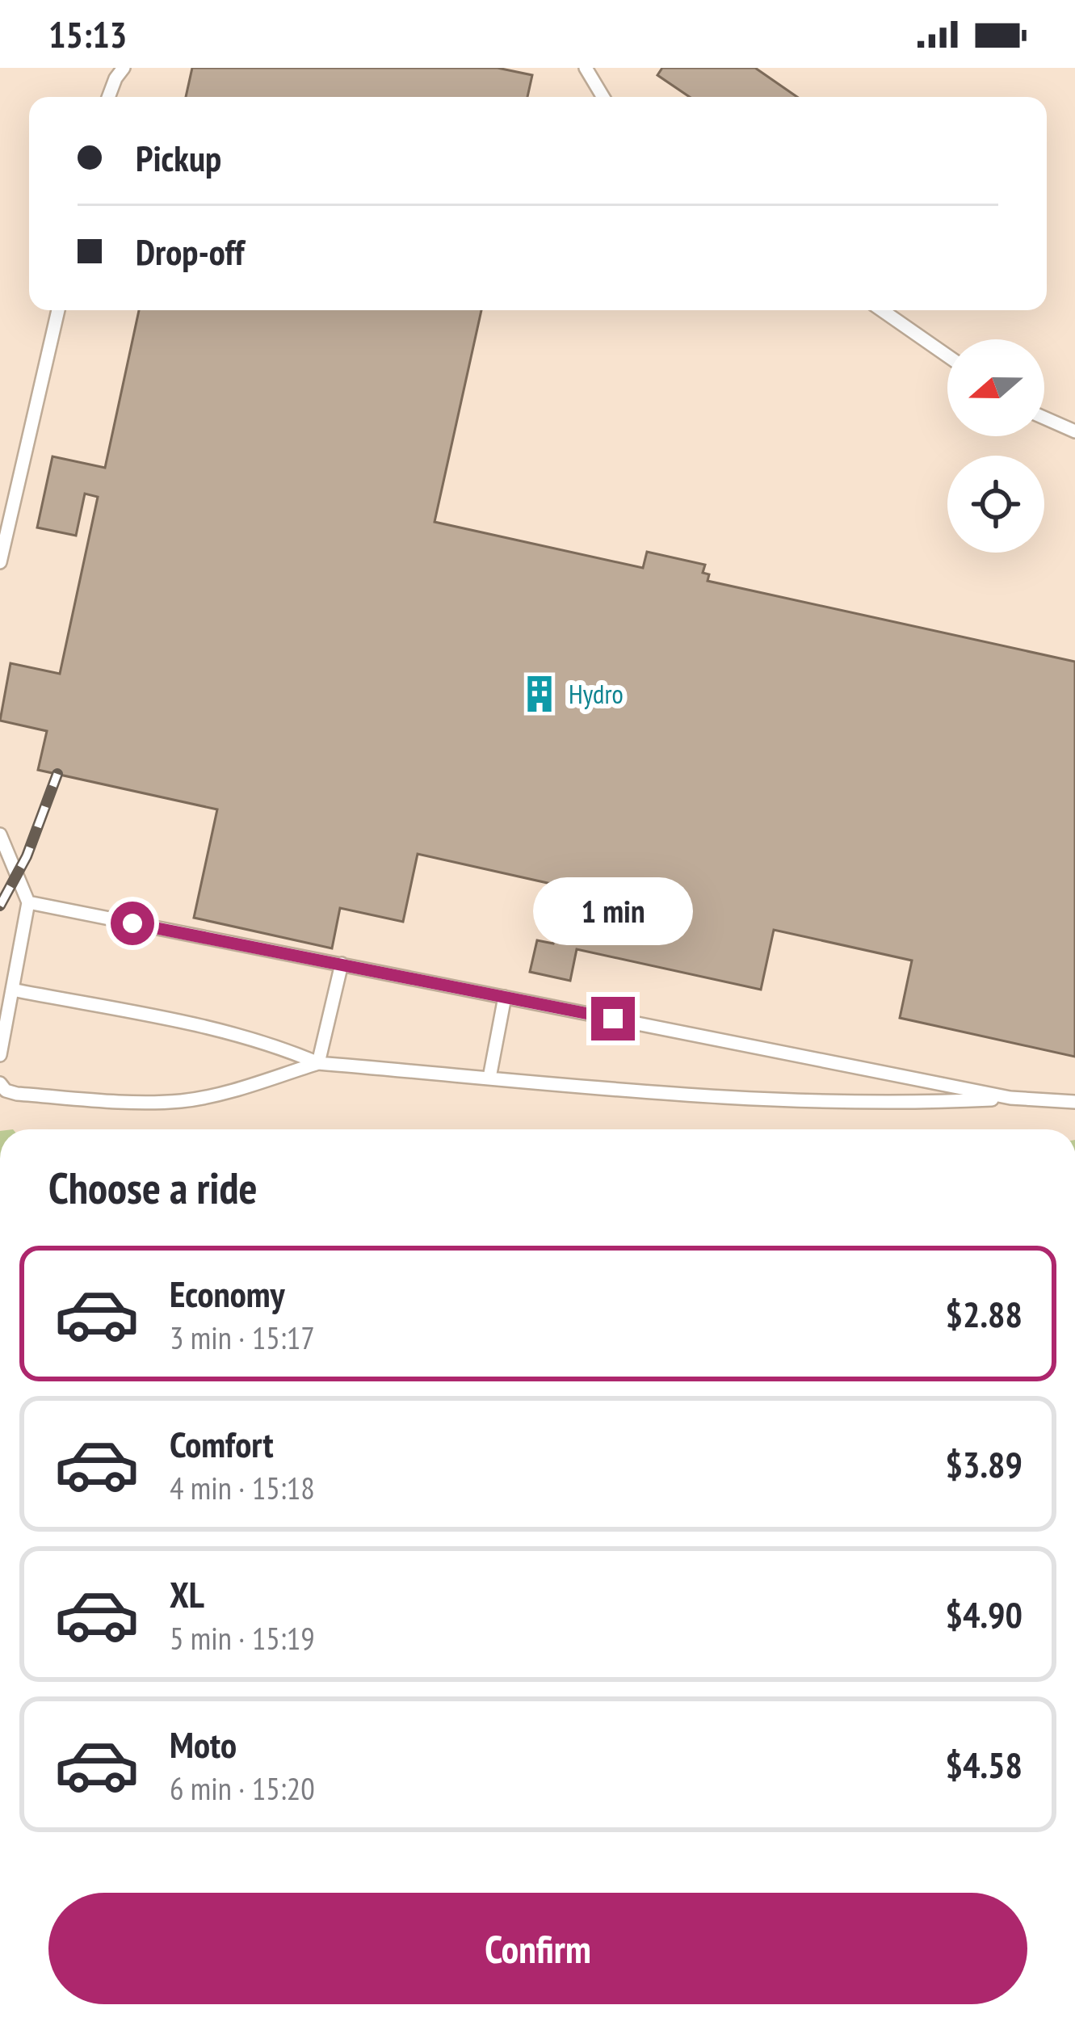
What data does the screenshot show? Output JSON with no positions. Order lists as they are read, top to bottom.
{
  "places": {
    "building": ["Hydro"]
  },
  "north": "left",
  "page": {
    "status": "15:13",
    "banner": ["Pickup", "Drop-off"],
    "bubble": "1 min",
    "heading": "Choose a ride",
    "list": [
      {
        "name": "Economy",
        "note": "3 min · 15:17",
        "value": "$2.88"
      },
      {
        "name": "Comfort",
        "note": "4 min · 15:18",
        "value": "$3.89"
      },
      {
        "name": "XL",
        "note": "5 min · 15:19",
        "value": "$4.90"
      },
      {
        "name": "Moto",
        "note": "6 min · 15:20",
        "value": "$4.58"
      }
    ],
    "buttons": "Confirm"
  }
}
